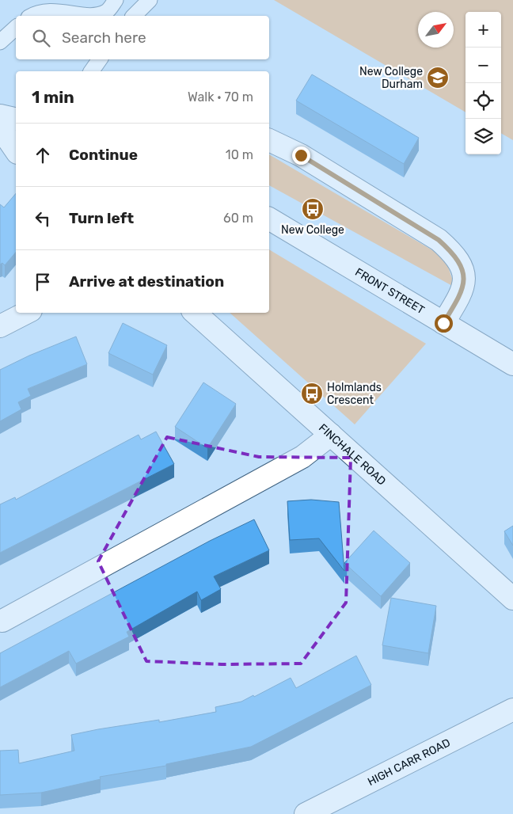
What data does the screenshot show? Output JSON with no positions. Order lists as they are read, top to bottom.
{
  "streets": {
    "street": ["FRONT STREET", "FINCHALE ROAD", "HIGH CARR ROAD"]
  },
  "places": {
    "school or university": ["New College Durham"],
    "bus stop": ["New College", "Holmlands Crescent"]
  },
  "north": "top right",
  "page": {
    "map_buttons": ["+", "−"],
    "search": "Search here",
    "heading": ["1 min", "Walk · 70 m"],
    "list": [
      ["Continue", "10 m"],
      ["Turn left", "60 m"],
      "Arrive at destination"
    ]
  }
}
